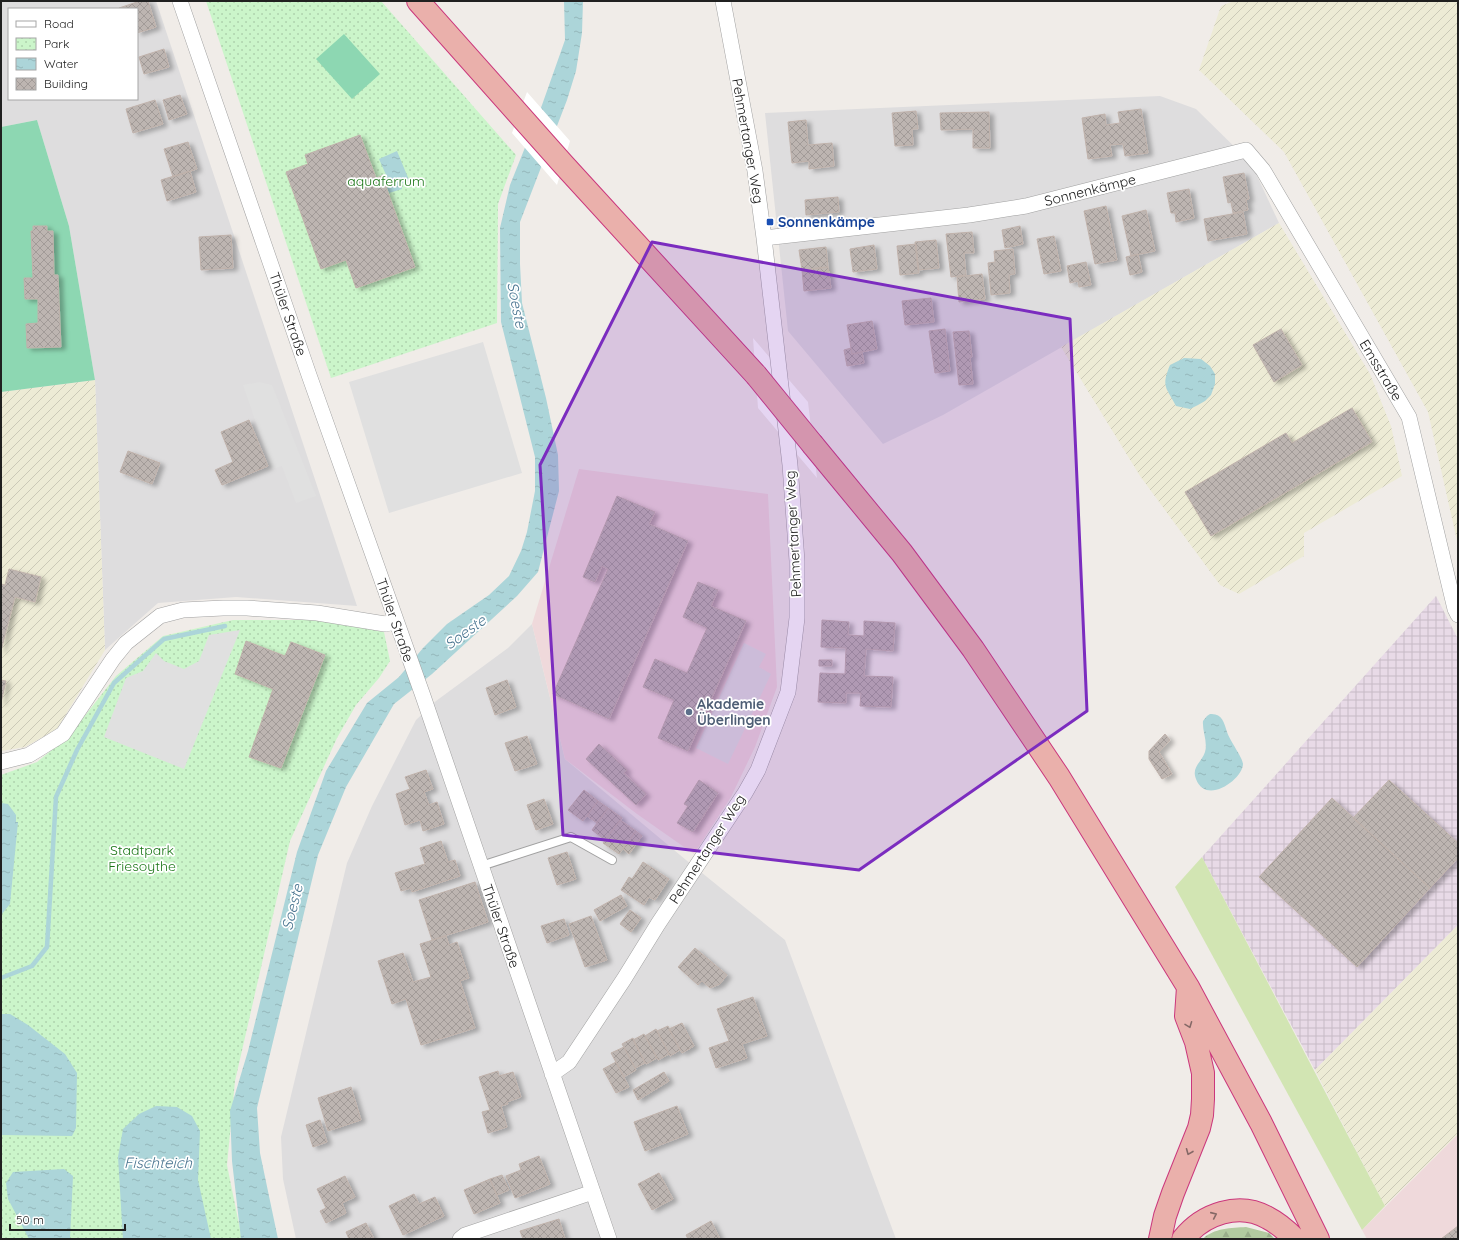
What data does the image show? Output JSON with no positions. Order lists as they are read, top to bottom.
{
  "streets": {
    "street": [
      "Pehmertanger Weg",
      "Sonnenkämpe",
      "Thüler Straße",
      "Emsstraße"
    ]
  },
  "crossings": [
    ["Pehmertanger Weg", "Sonnenkämpe"],
    ["Pehmertanger Weg", "Thüler Straße"],
    ["Sonnenkämpe", "Emsstraße"]
  ],
  "water": ["Soeste", "Fischteich"],
  "parks": ["aquaferrum", "Stadtpark Friesoythe"],
  "places": {
    "transit": ["Sonnenkämpe"],
    "other": ["Akademie Überlingen"]
  },
  "legend": [
    "Road",
    "Park",
    "Water",
    "Building"
  ],
  "scale_bar": "50 m"
}
